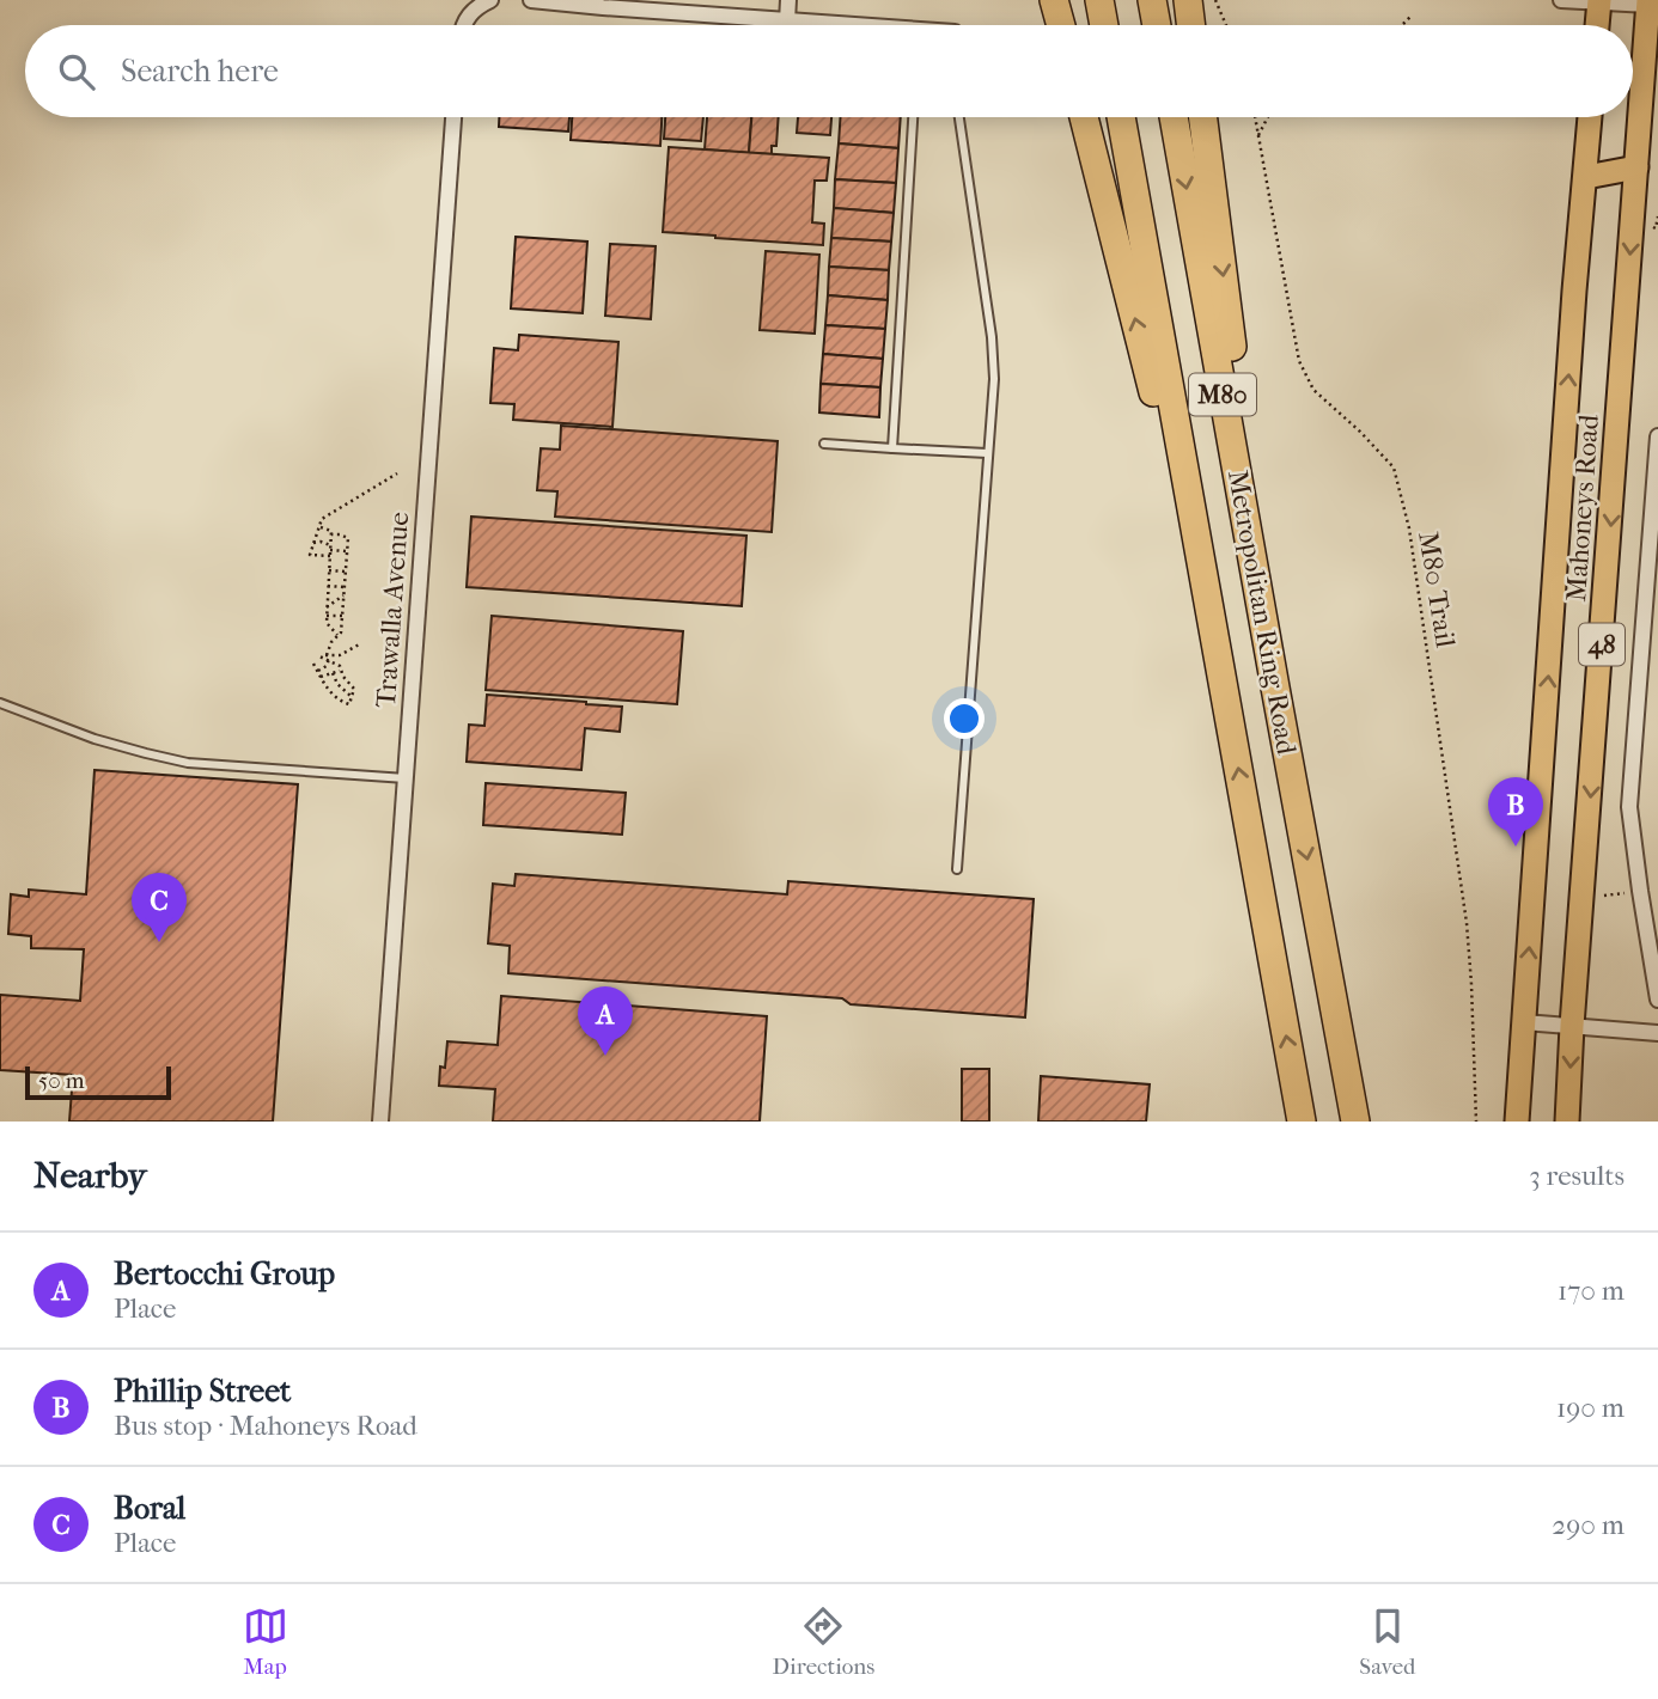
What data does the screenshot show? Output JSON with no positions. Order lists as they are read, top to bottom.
{
  "streets": {
    "highway": ["M80", "Metropolitan Ring Road"],
    "main road": ["Mahoneys Road", "48"],
    "street": ["Trawalla Avenue"],
    "path": ["M80 Trail"]
  },
  "scale_bar": "50 m",
  "page": {
    "search": "Search here",
    "pins": ["B", "C", "A"],
    "scale": "50 m",
    "heading": ["Nearby", "3 results"],
    "list": [
      {
        "mark": "A",
        "name": "Bertocchi Group",
        "note": "Place",
        "value": "170 m"
      },
      {
        "mark": "B",
        "name": "Phillip Street",
        "note": "Bus stop · Mahoneys Road",
        "value": "190 m"
      },
      {
        "mark": "C",
        "name": "Boral",
        "note": "Place",
        "value": "290 m"
      }
    ],
    "nav": ["Map", "Directions", "Saved"]
  }
}
